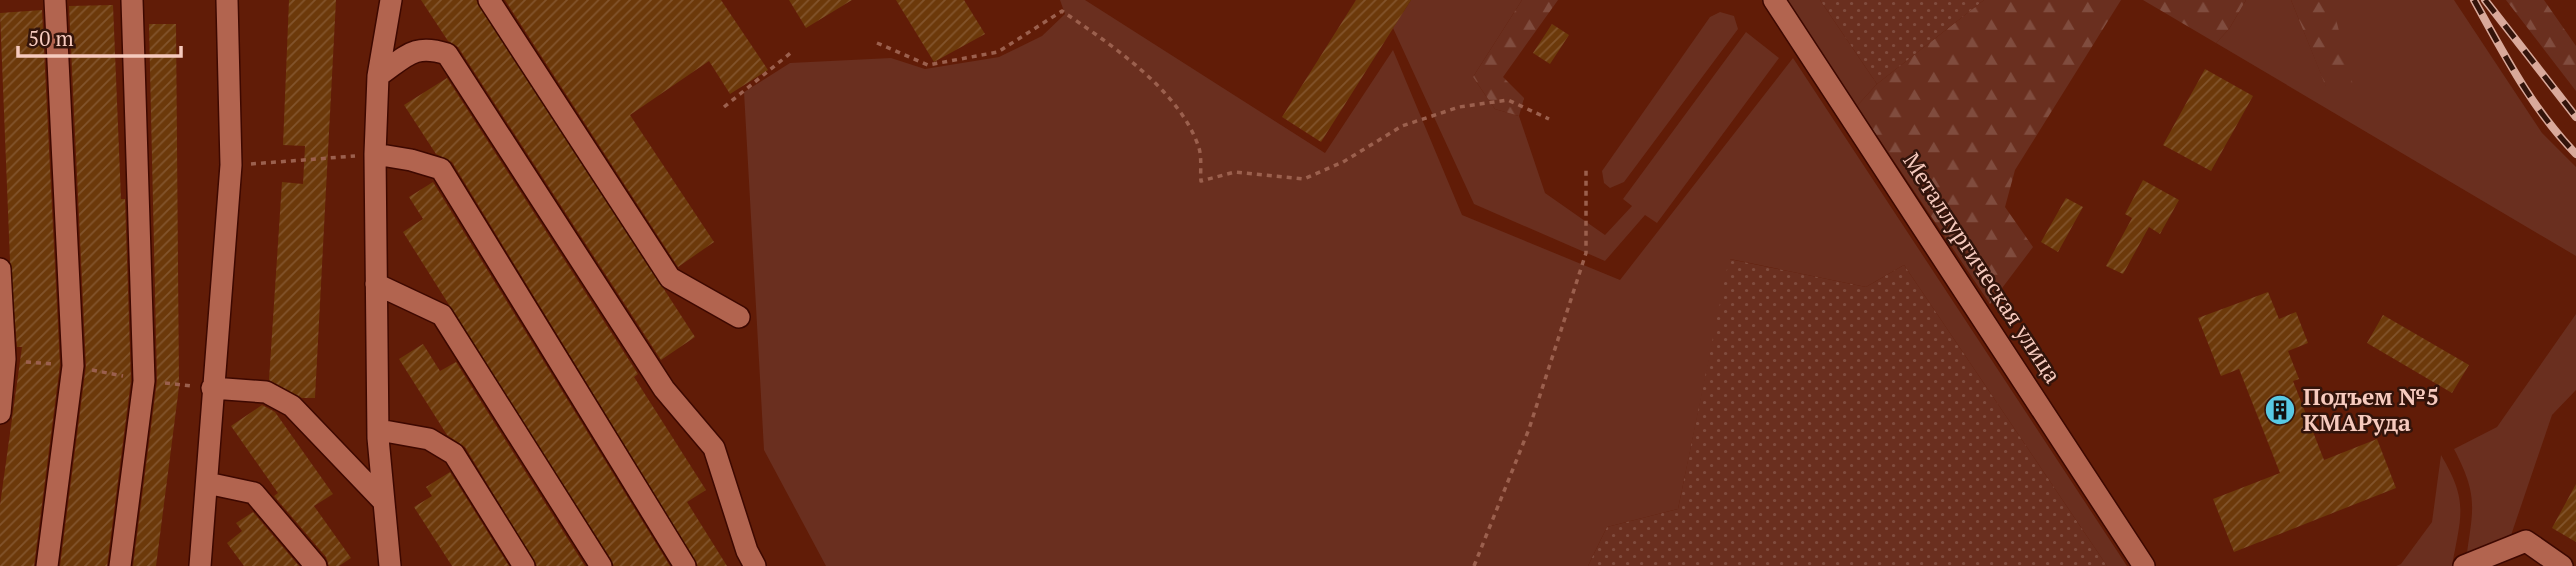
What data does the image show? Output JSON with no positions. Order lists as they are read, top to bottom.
{
  "streets": {
    "street": ["Металлургическая улица"]
  },
  "places": {
    "building": ["Подъем №5 КМАРуда"]
  },
  "scale_bar": "50 m"
}
